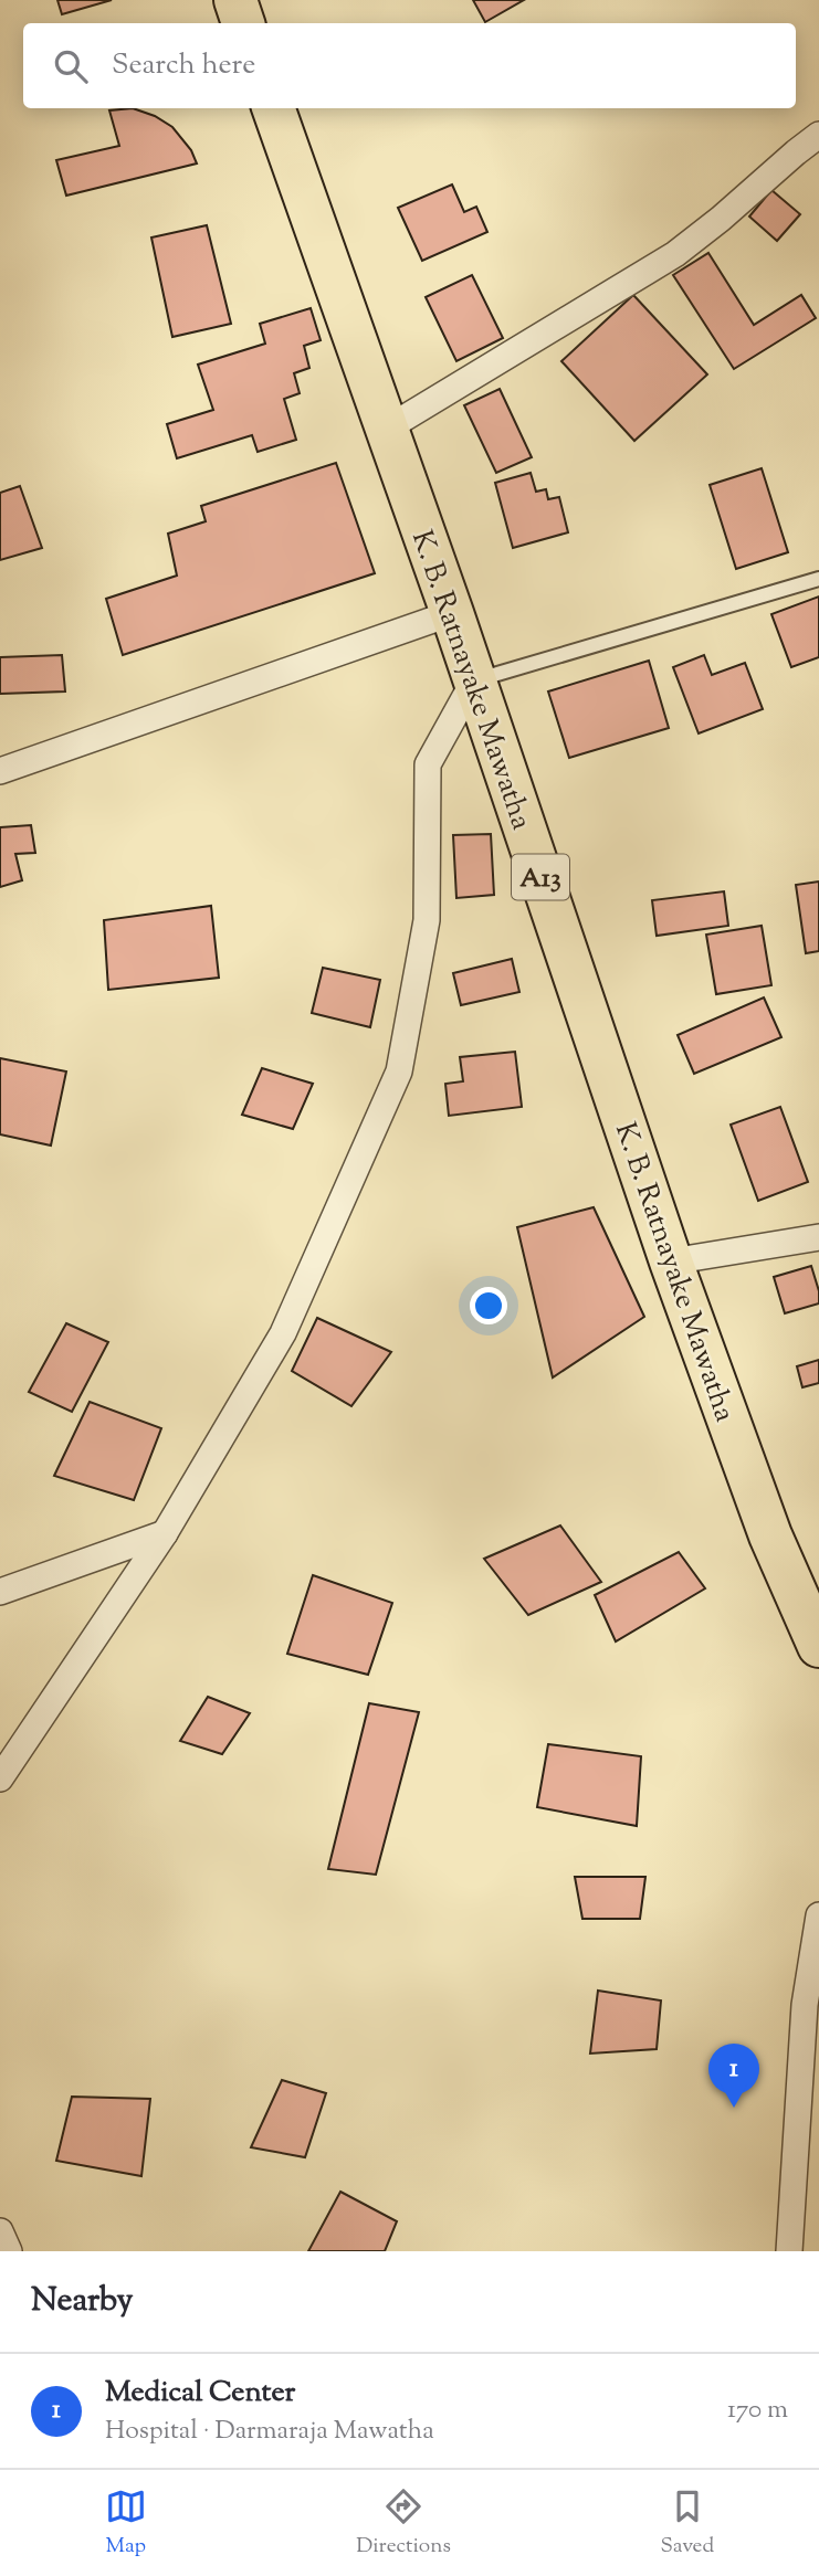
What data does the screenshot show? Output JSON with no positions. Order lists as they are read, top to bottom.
{
  "streets": {
    "highway": ["K. B. Ratnayake Mawatha", "A13"]
  },
  "page": {
    "search": "Search here",
    "pins": "1",
    "heading": "Nearby",
    "list": [
      {
        "mark": "1",
        "name": "Medical Center",
        "note": "Hospital · Darmaraja Mawatha",
        "value": "170 m"
      }
    ],
    "nav": ["Map", "Directions", "Saved"]
  }
}
